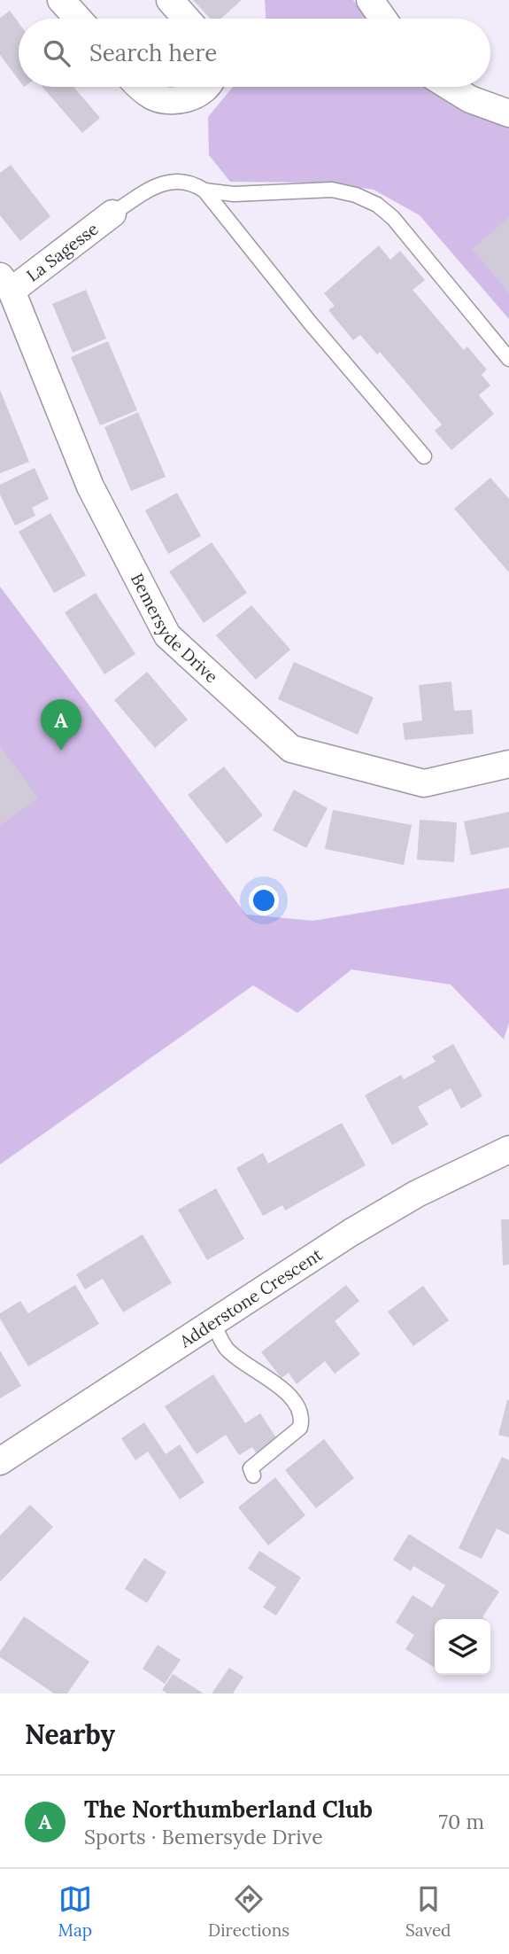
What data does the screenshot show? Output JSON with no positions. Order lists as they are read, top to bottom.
{
  "streets": {
    "street": ["La Sagesse", "Bemersyde Drive", "Adderstone Crescent"]
  },
  "crossings": [
    ["La Sagesse", "Bemersyde Drive"]
  ],
  "page": {
    "search": "Search here",
    "pins": "A",
    "heading": "Nearby",
    "list": [
      {
        "mark": "A",
        "name": "The Northumberland Club",
        "note": "Sports · Bemersyde Drive",
        "value": "70 m"
      }
    ],
    "nav": ["Map", "Directions", "Saved"]
  }
}
